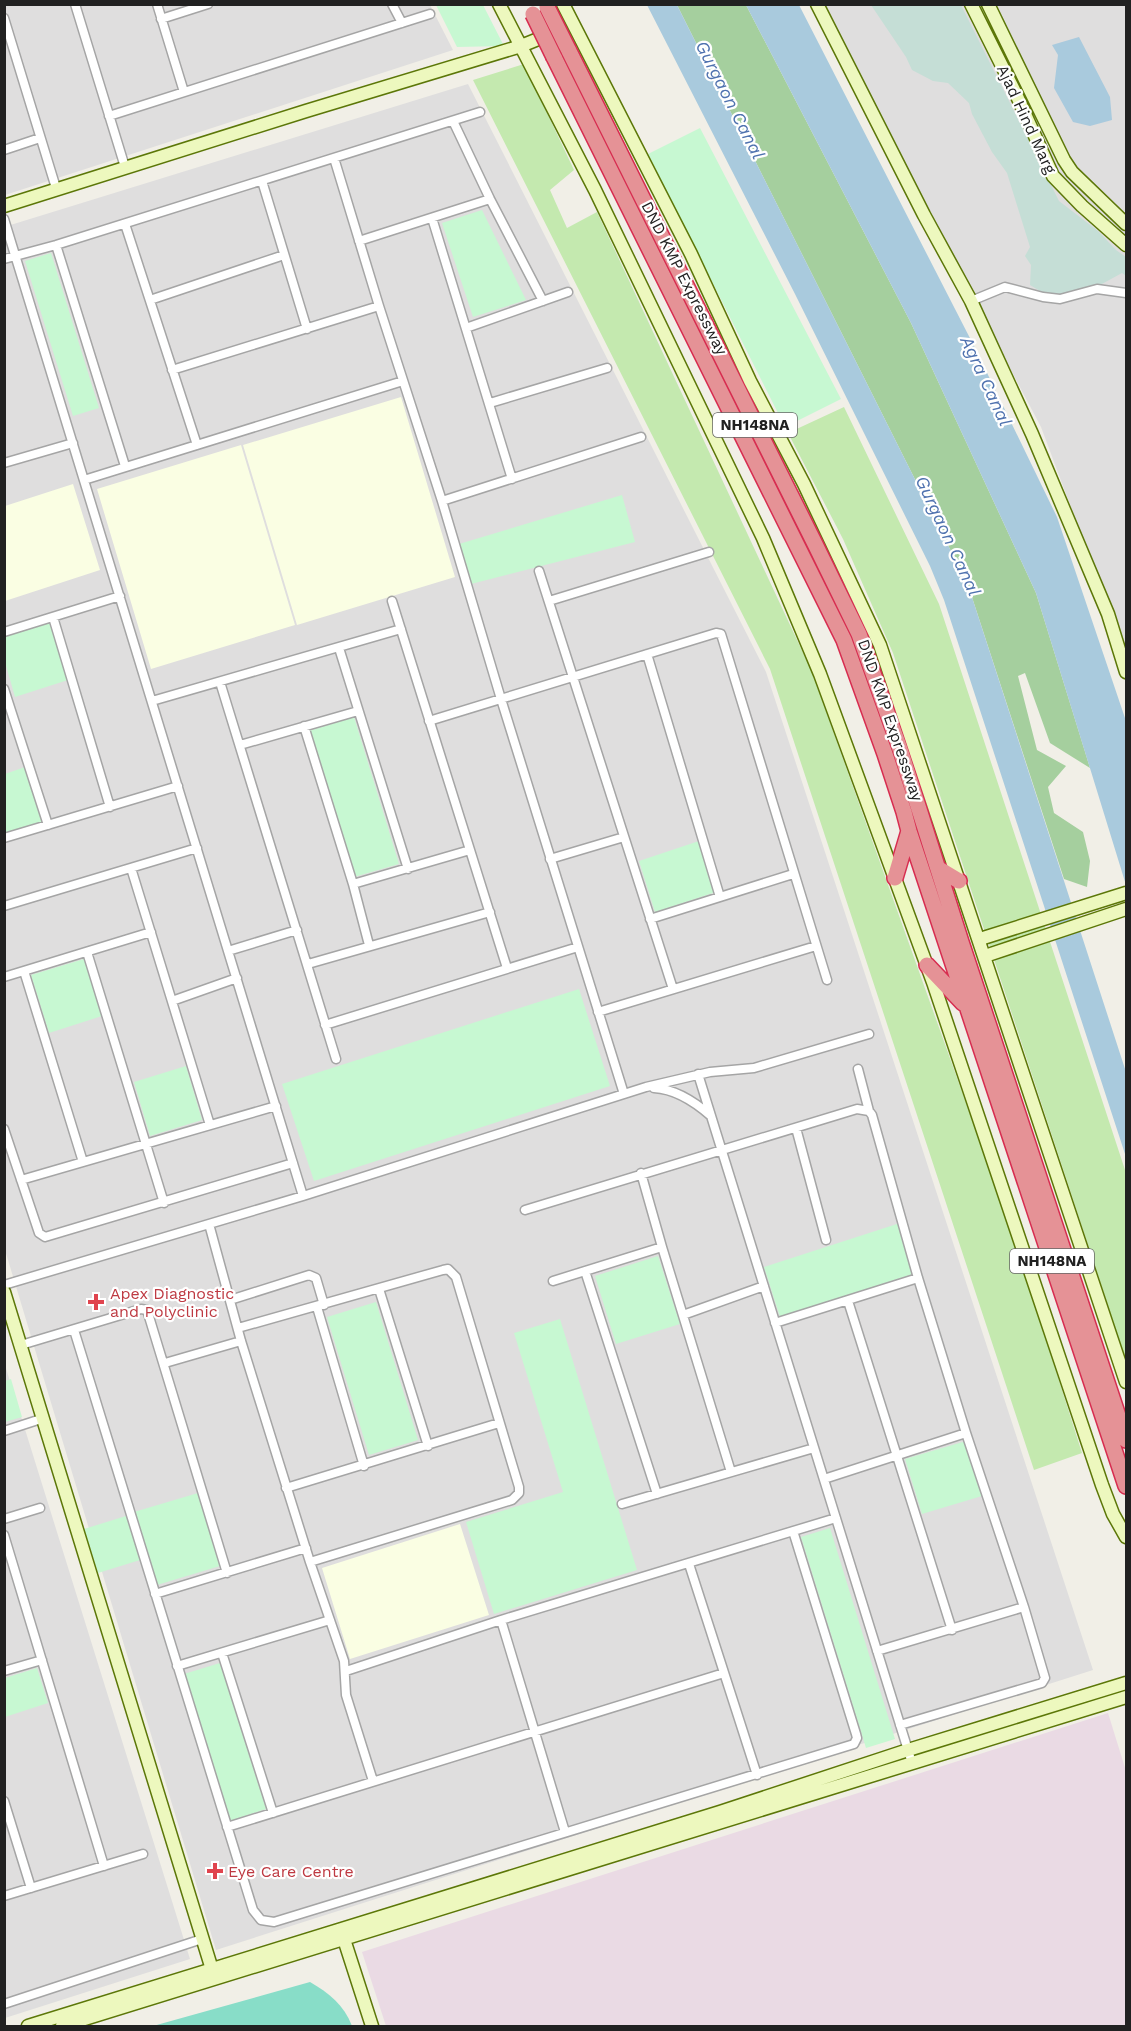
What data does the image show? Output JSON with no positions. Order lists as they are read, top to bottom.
{
  "streets": {
    "highway": ["DND KMP Expressway", "NH148NA"],
    "street": ["Ajad Hind Marg"]
  },
  "water": ["Gurgaon Canal", "Agra Canal"],
  "places": {
    "health": ["Apex Diagnostic and Polyclinic", "Eye Care Centre"]
  }
}
